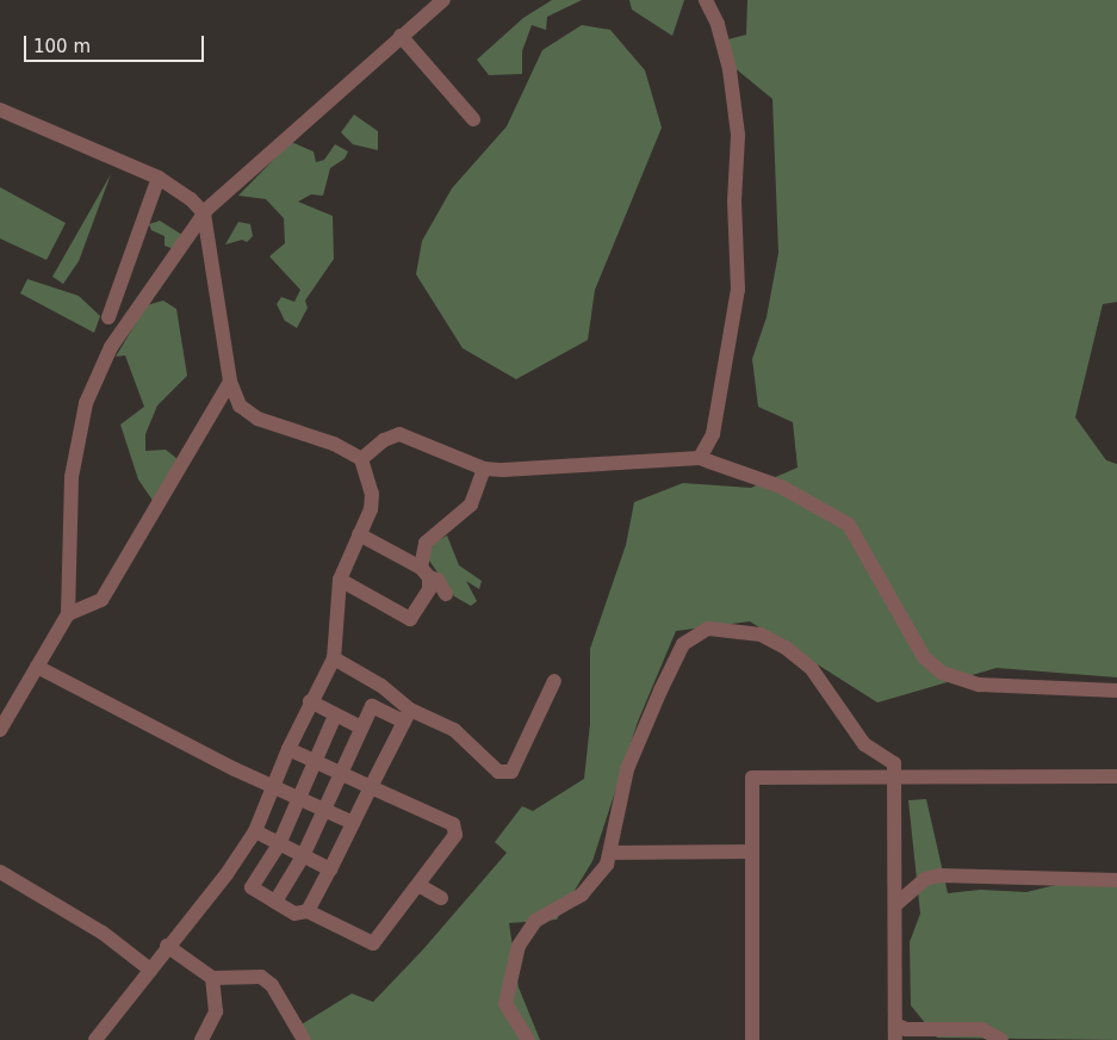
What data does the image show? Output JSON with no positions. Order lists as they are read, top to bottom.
{
  "scale_bar": "100 m"
}
